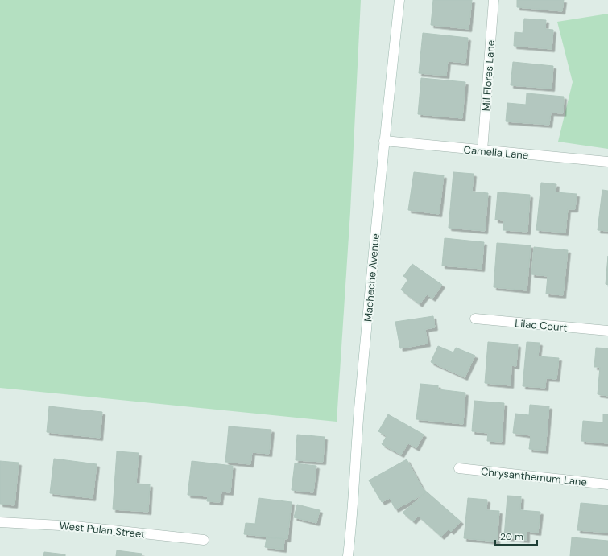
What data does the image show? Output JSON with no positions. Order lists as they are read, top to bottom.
{
  "streets": {
    "street": [
      "Mil Flores Lane",
      "Camelia Lane",
      "Macheche Avenue",
      "Lilac Court",
      "Chrysanthemum Lane",
      "West Pulan Street"
    ]
  },
  "crossings": [
    ["Mil Flores Lane", "Camelia Lane"],
    ["Camelia Lane", "Macheche Avenue"]
  ],
  "scale_bar": "20 m"
}
